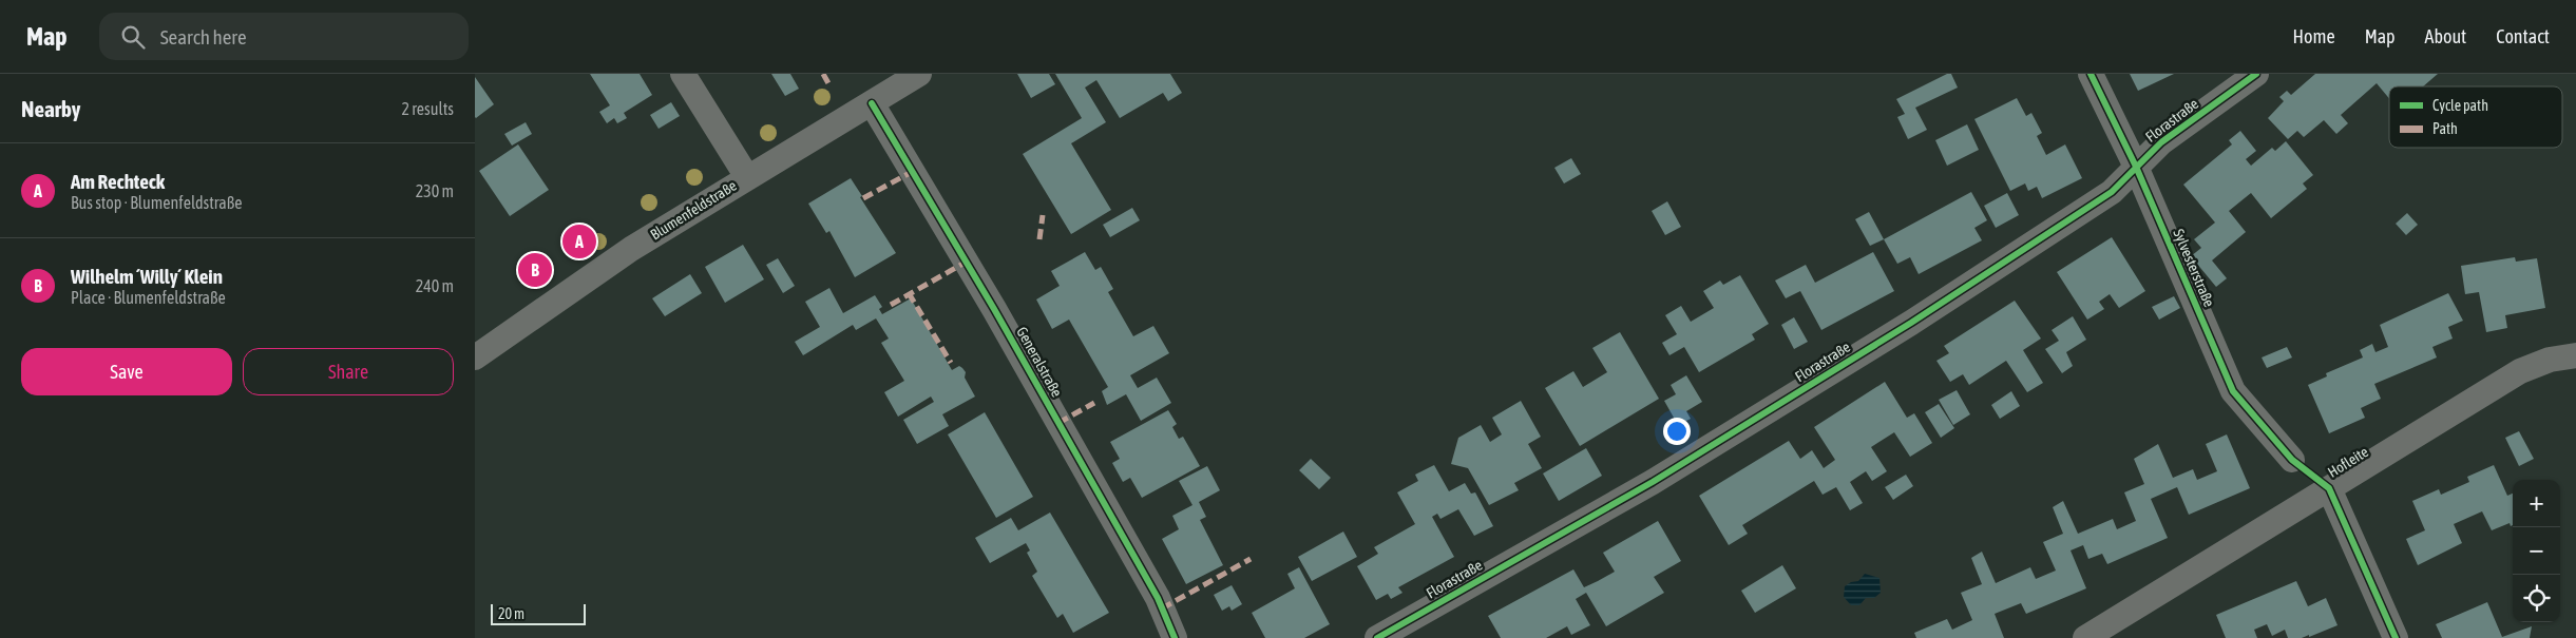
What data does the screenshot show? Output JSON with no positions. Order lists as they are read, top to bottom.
{
  "streets": {
    "street": [
      "Florastraße",
      "Blumenfeldstraße",
      "Sylvesterstraße",
      "Generalstraße",
      "Hofleite"
    ]
  },
  "crossings": [
    ["Florastraße", "Sylvesterstraße"],
    ["Blumenfeldstraße", "Generalstraße"]
  ],
  "legend": ["Cycle path", "Path"],
  "scale_bar": "20 m",
  "page": {
    "header": "Map",
    "search": "Search here",
    "nav": [
      "Home",
      "Map",
      "About",
      "Contact"
    ],
    "heading": ["Nearby", "2 results"],
    "list": [
      {
        "mark": "A",
        "name": "Am Rechteck",
        "note": "Bus stop · Blumenfeldstraße",
        "value": "230 m"
      },
      {
        "mark": "B",
        "name": "Wilhelm ´Willy´ Klein",
        "note": "Place · Blumenfeldstraße",
        "value": "240 m"
      }
    ],
    "pins": ["A", "B"],
    "buttons": ["Save", "Share"],
    "map_buttons": ["+", "−"],
    "scale": "20 m"
  }
}
